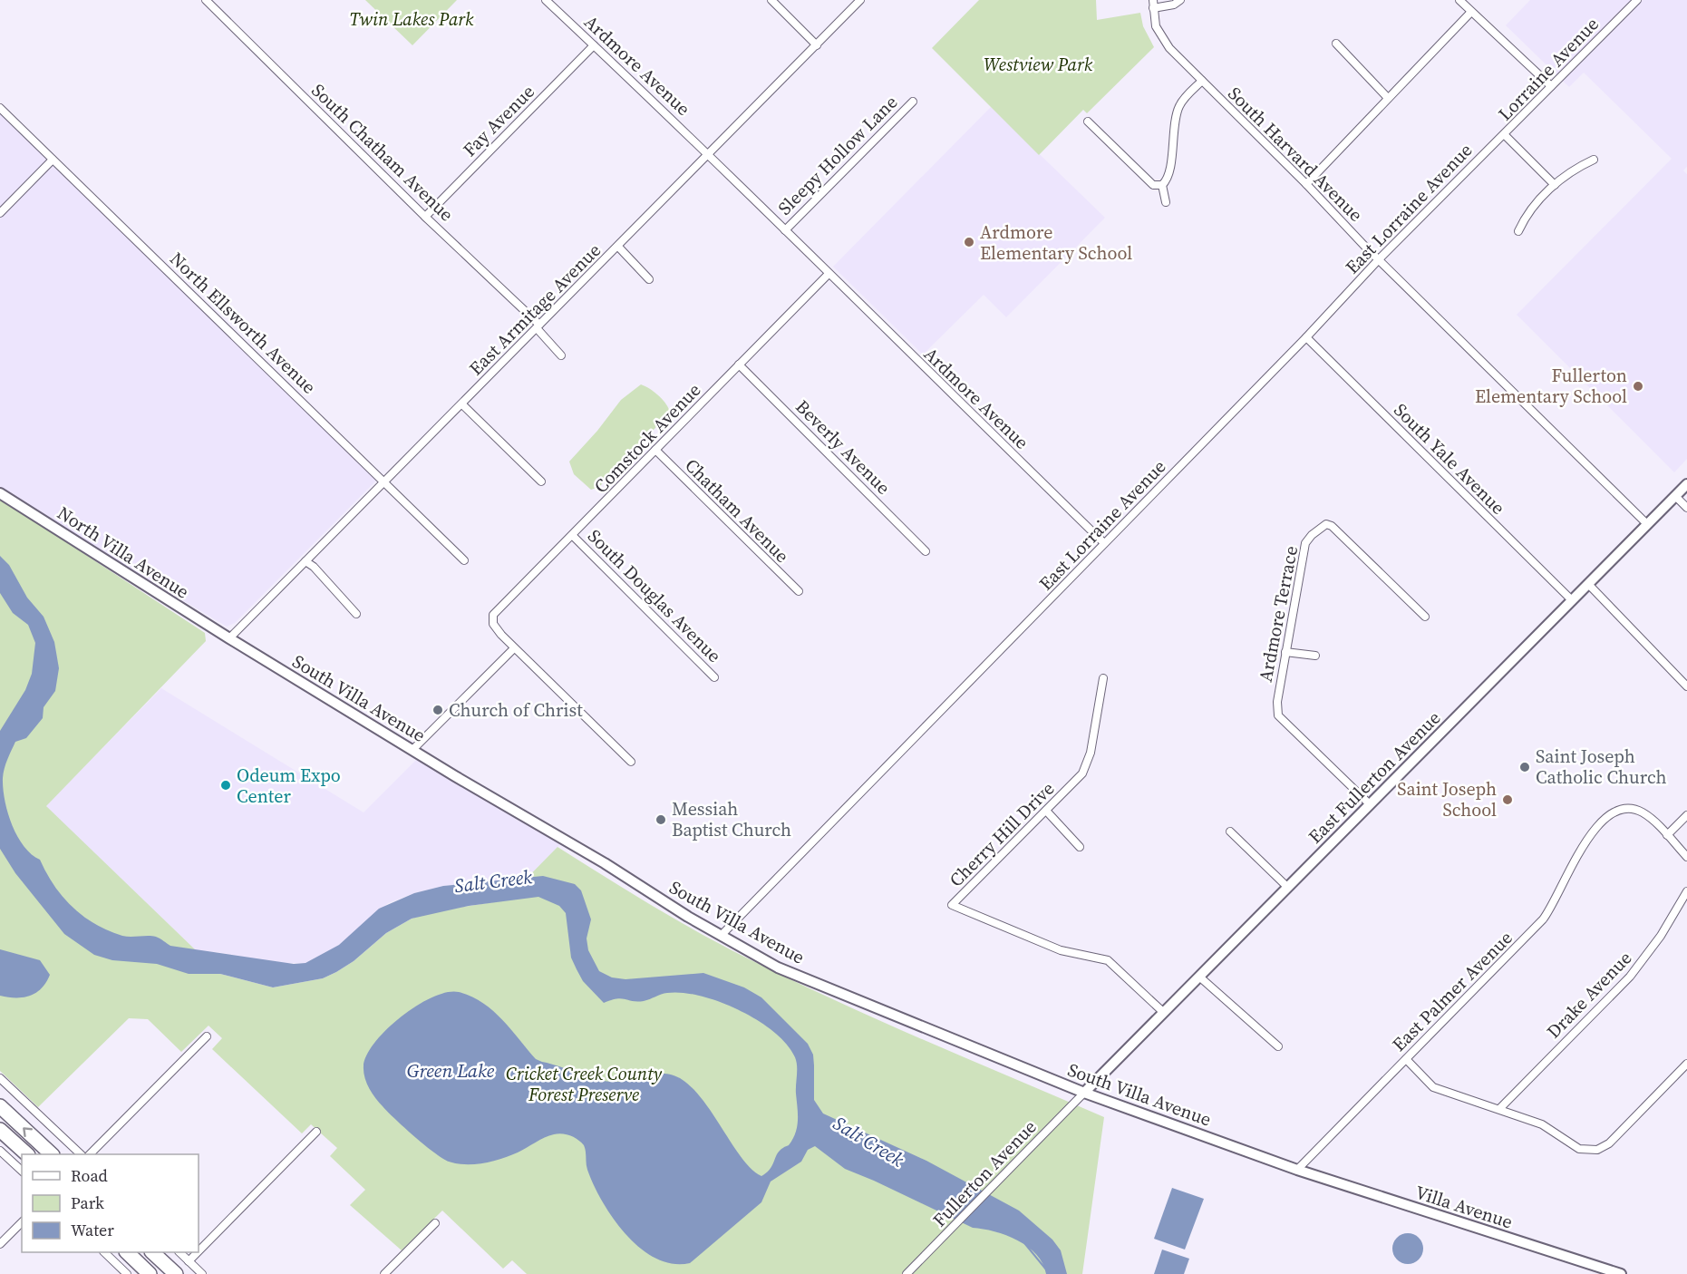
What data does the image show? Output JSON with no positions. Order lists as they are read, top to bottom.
{
  "streets": {
    "main road": [
      "North Villa Avenue",
      "South Villa Avenue",
      "East Fullerton Avenue",
      "Villa Avenue"
    ],
    "street": [
      "Ardmore Avenue",
      "Lorraine Avenue",
      "Fay Avenue",
      "South Chatham Avenue",
      "South Harvard Avenue",
      "Sleepy Hollow Lane",
      "East Lorraine Avenue",
      "East Armitage Avenue",
      "North Ellsworth Avenue",
      "Comstock Avenue",
      "Beverly Avenue",
      "South Yale Avenue",
      "Chatham Avenue",
      "South Douglas Avenue",
      "Ardmore Terrace",
      "Cherry Hill Drive",
      "East Palmer Avenue",
      "Drake Avenue",
      "Fullerton Avenue"
    ]
  },
  "crossings": [
    ["Ardmore Avenue", "Fay Avenue"],
    ["Ardmore Avenue", "Sleepy Hollow Lane"],
    ["Ardmore Avenue", "East Lorraine Avenue"],
    ["Ardmore Avenue", "East Armitage Avenue"],
    ["Ardmore Avenue", "Comstock Avenue"],
    ["Lorraine Avenue", "East Lorraine Avenue"],
    ["Fay Avenue", "South Chatham Avenue"],
    ["South Chatham Avenue", "East Armitage Avenue"],
    ["South Harvard Avenue", "East Lorraine Avenue"],
    ["South Harvard Avenue", "East Fullerton Avenue"],
    ["East Lorraine Avenue", "South Yale Avenue"],
    ["East Lorraine Avenue", "South Villa Avenue"],
    ["East Armitage Avenue", "North Ellsworth Avenue"],
    ["East Armitage Avenue", "North Villa Avenue"],
    ["East Armitage Avenue", "South Villa Avenue"],
    ["Comstock Avenue", "Beverly Avenue"],
    ["Comstock Avenue", "Chatham Avenue"],
    ["Comstock Avenue", "South Douglas Avenue"],
    ["South Yale Avenue", "East Fullerton Avenue"],
    ["North Villa Avenue", "South Villa Avenue"],
    ["Ardmore Terrace", "East Fullerton Avenue"],
    ["South Villa Avenue", "East Fullerton Avenue"],
    ["South Villa Avenue", "East Palmer Avenue"],
    ["South Villa Avenue", "Fullerton Avenue"],
    ["South Villa Avenue", "Villa Avenue"],
    ["East Fullerton Avenue", "Cherry Hill Drive"],
    ["East Fullerton Avenue", "Fullerton Avenue"],
    ["East Palmer Avenue", "Villa Avenue"]
  ],
  "water": ["Salt Creek", "Green Lake"],
  "parks": ["Twin Lakes Park", "Westview Park", "Cricket Creek County Forest Preserve"],
  "places": [
    "Ardmore Elementary School",
    "Fullerton Elementary School",
    "Church of Christ",
    "Saint Joseph Catholic Church",
    "Odeum Expo Center",
    "Saint Joseph School",
    "Messiah Baptist Church"
  ],
  "legend": ["Road", "Park", "Water"]
}
